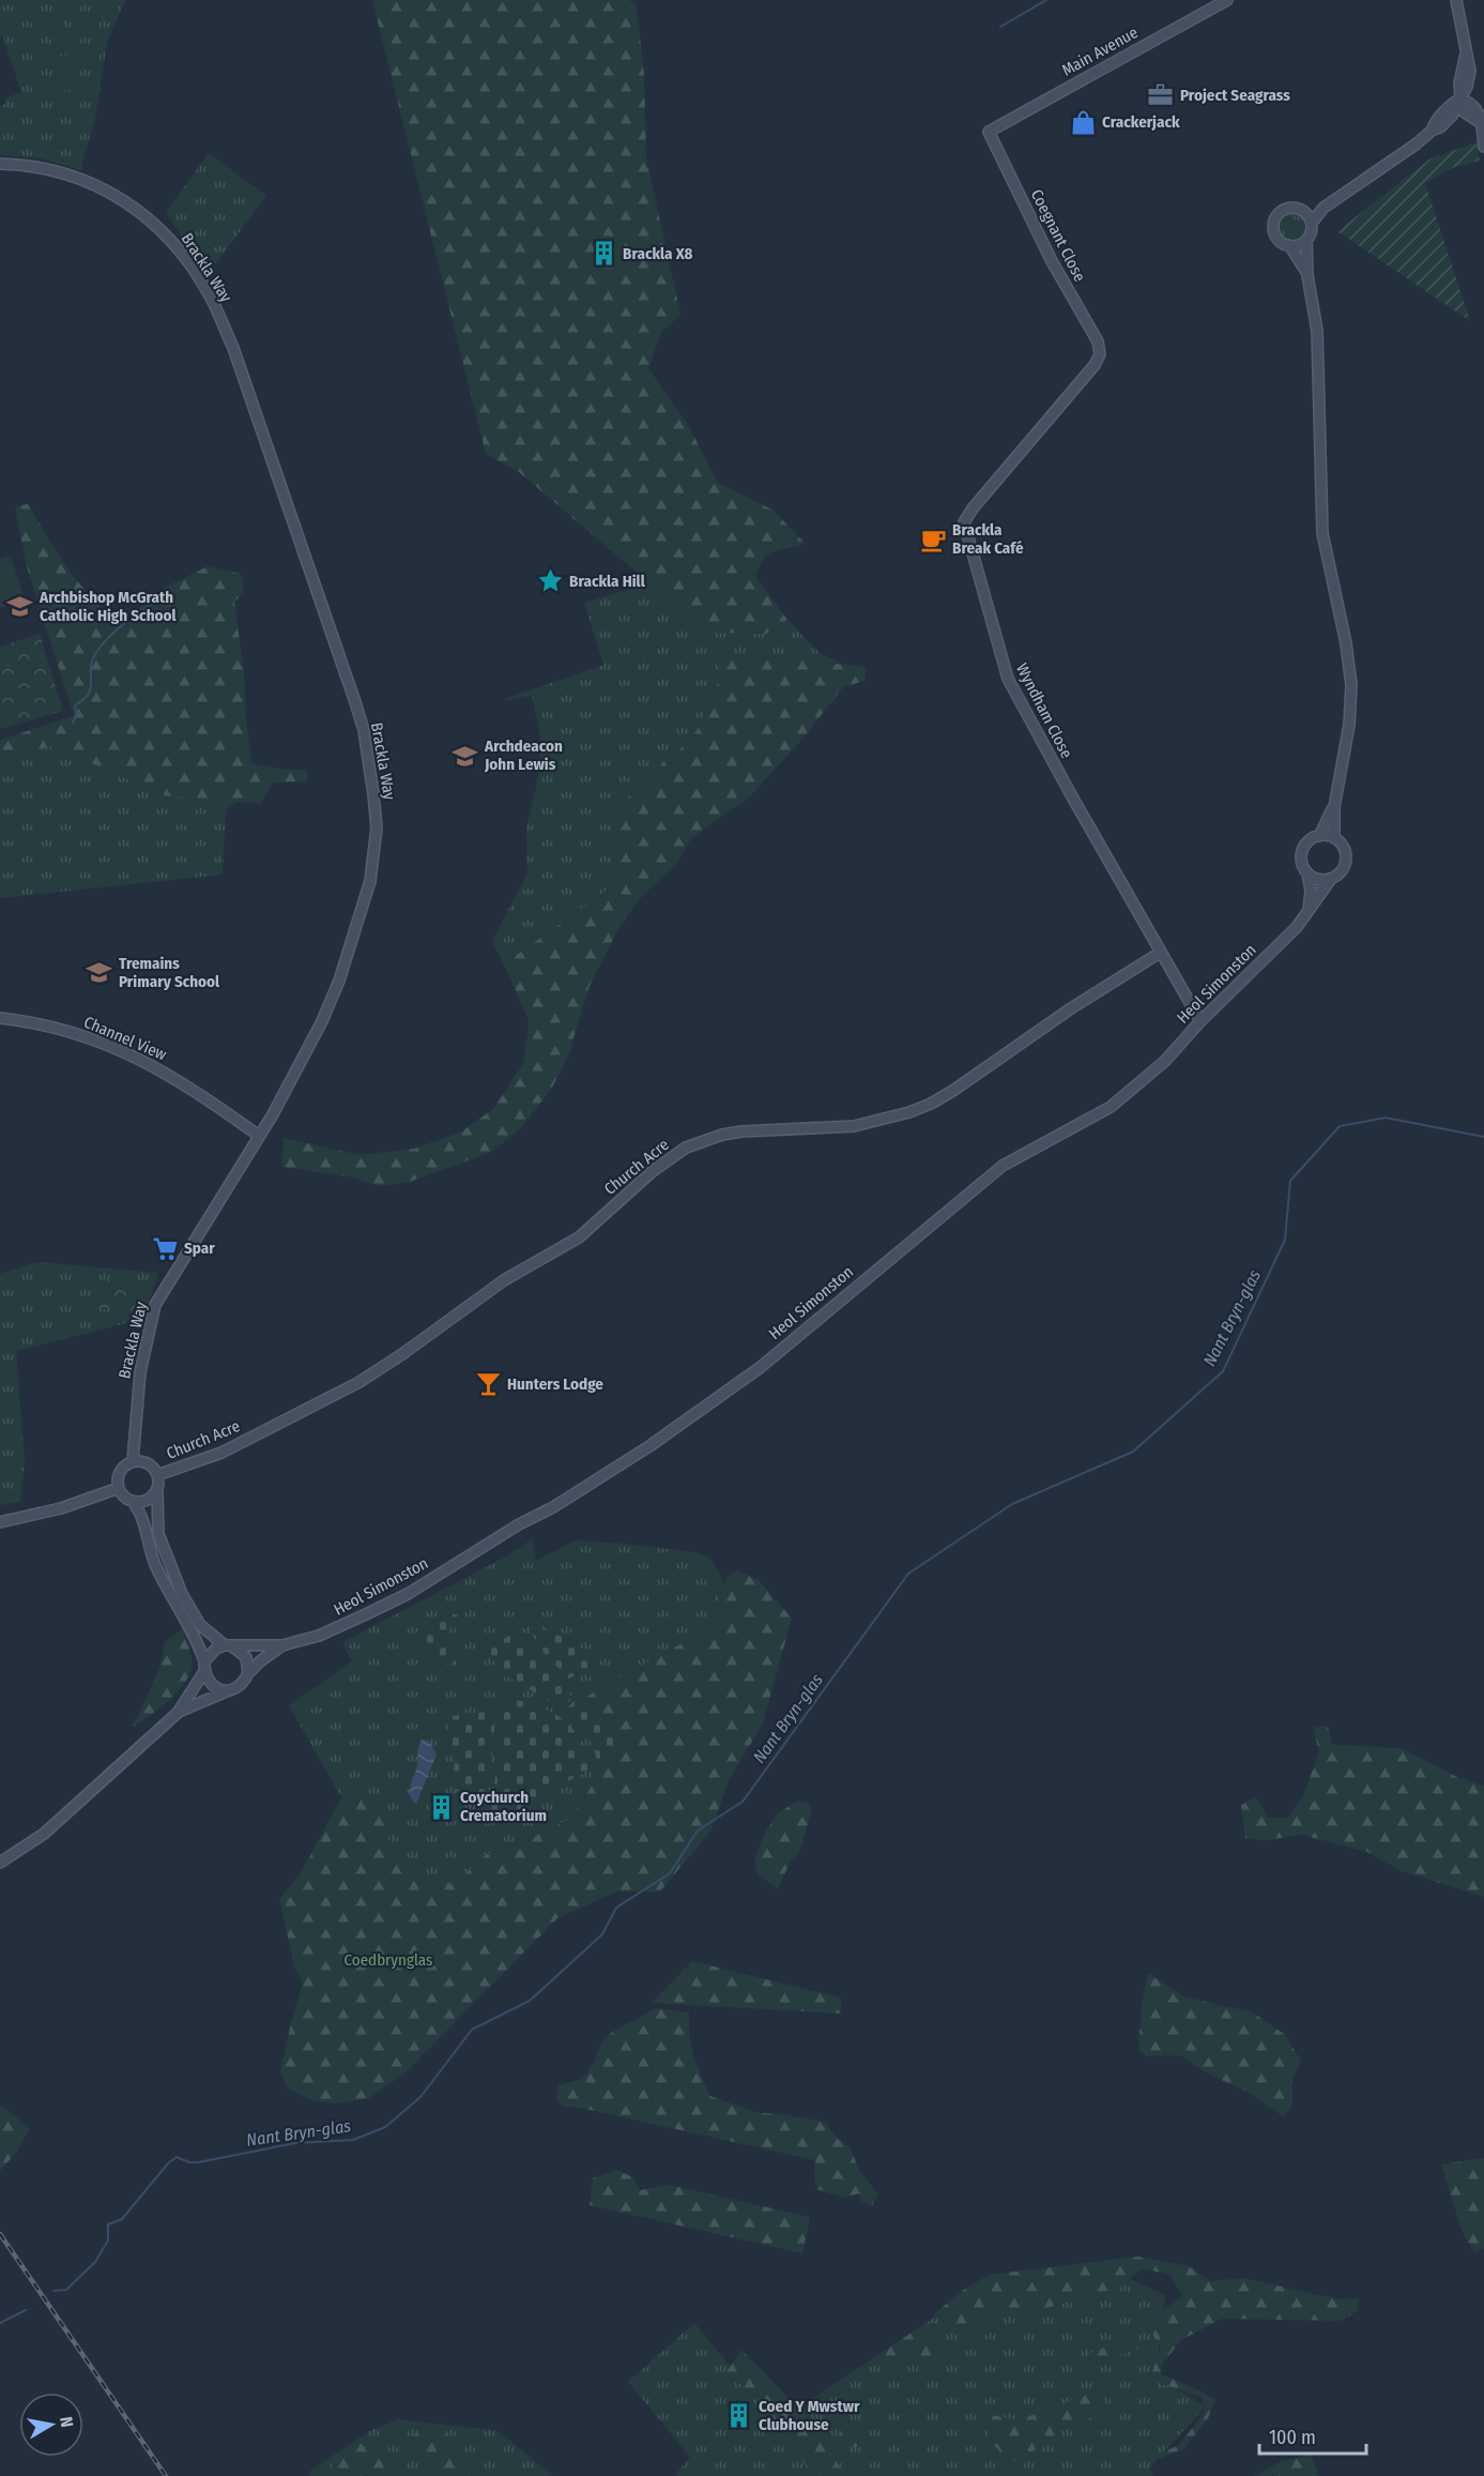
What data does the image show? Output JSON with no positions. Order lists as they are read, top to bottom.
{
  "streets": {
    "street": [
      "Main Avenue",
      "Coegnant Close",
      "Brackla Way",
      "Wyndham Close",
      "Heol Simonston",
      "Channel View",
      "Church Acre"
    ]
  },
  "crossings": [
    ["Main Avenue", "Coegnant Close"],
    ["Coegnant Close", "Wyndham Close"],
    ["Brackla Way", "Channel View"],
    ["Brackla Way", "Church Acre"],
    ["Wyndham Close", "Heol Simonston"],
    ["Wyndham Close", "Church Acre"]
  ],
  "water": ["Nant Bryn-glas"],
  "parks": ["Coedbrynglas"],
  "places": {
    "office": ["Project Seagrass"],
    "shop": ["Crackerjack"],
    "building": ["Brackla X8", "Coychurch Crematorium", "Coed Y Mwstwr Clubhouse"],
    "cafe": ["Brackla Break Café"],
    "place": ["Brackla Hill"],
    "school or university": ["Archbishop McGrath Catholic High School", "Archdeacon John Lewis", "Tremains Primary School"],
    "supermarket": ["Spar"],
    "bar": ["Hunters Lodge"]
  },
  "scale_bar": "100 m",
  "north": "right"
}
